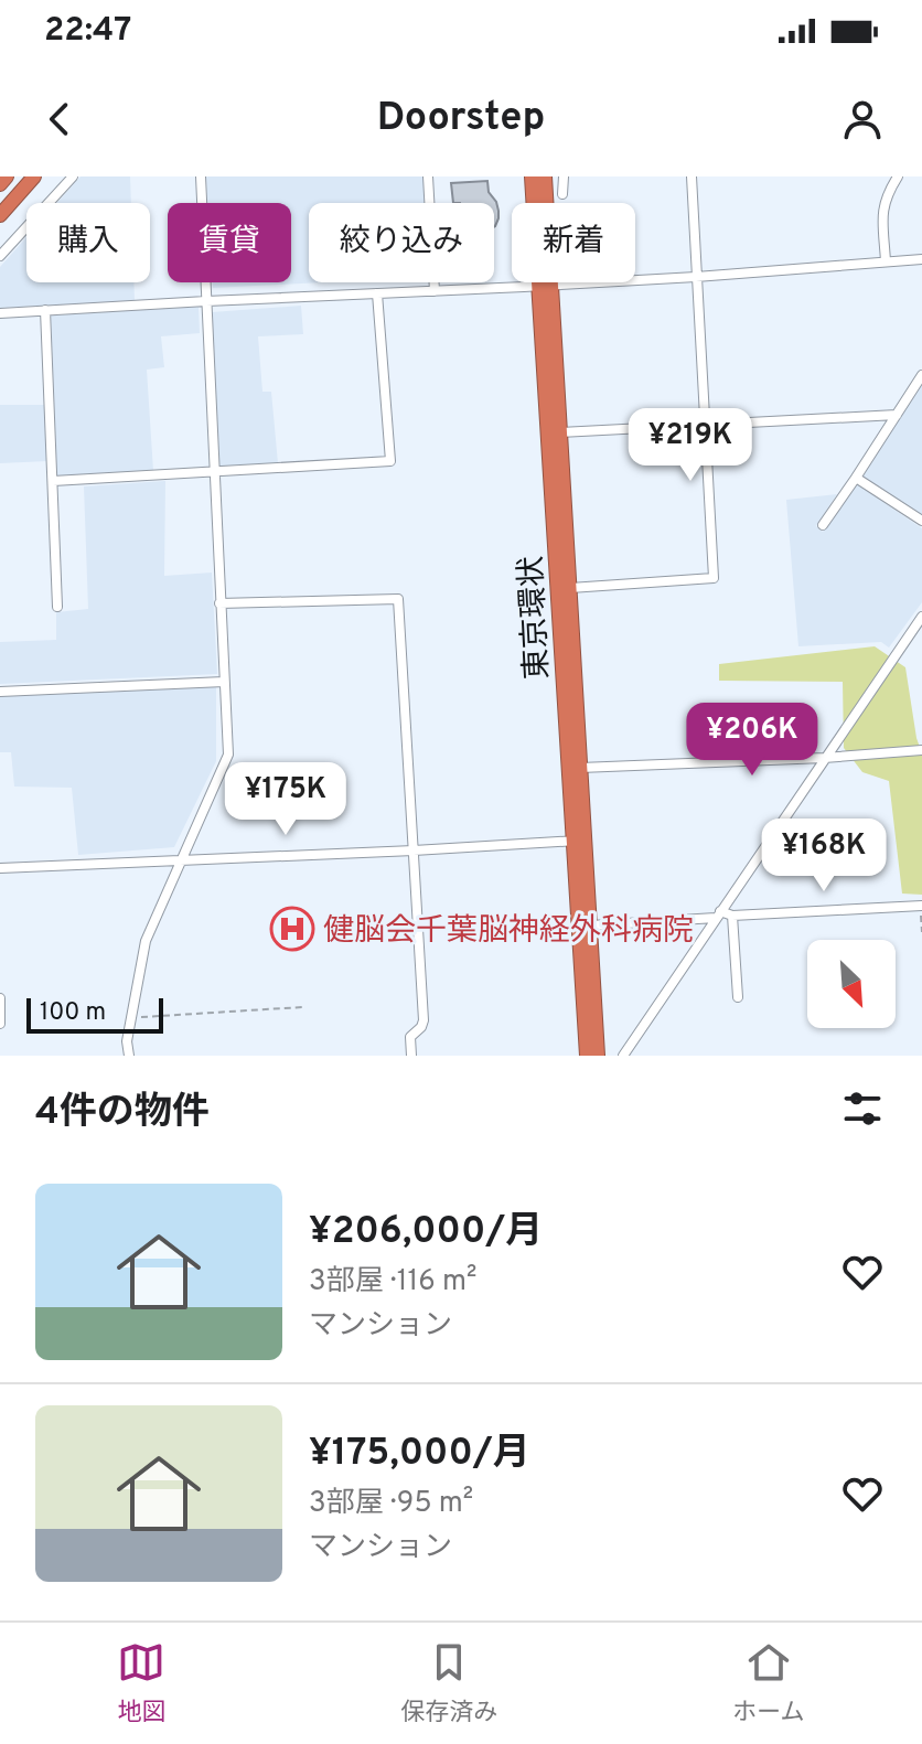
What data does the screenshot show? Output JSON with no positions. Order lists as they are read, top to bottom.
{
  "streets": {
    "highway": ["東京環状"]
  },
  "places": {
    "hospital": ["健脳会千葉脳神経外科病院"]
  },
  "scale_bar": "100 m",
  "north": "bottom right",
  "page": {
    "status": "22:47",
    "header": "Doorstep",
    "chip": [
      "購入",
      "賃貸",
      "絞り込み",
      "新着"
    ],
    "price": [
      "¥219K",
      "¥206K",
      "¥175K",
      "¥168K"
    ],
    "scale": "100 m",
    "heading": "4件の物件",
    "list": [
      {
        "name": "¥206,000/月",
        "note": "3部屋 · 116 m² · マンション"
      },
      {
        "name": "¥175,000/月",
        "note": "3部屋 · 95 m² · マンション"
      }
    ],
    "tabs": ["地図", "保存済み", "ホーム"]
  }
}
